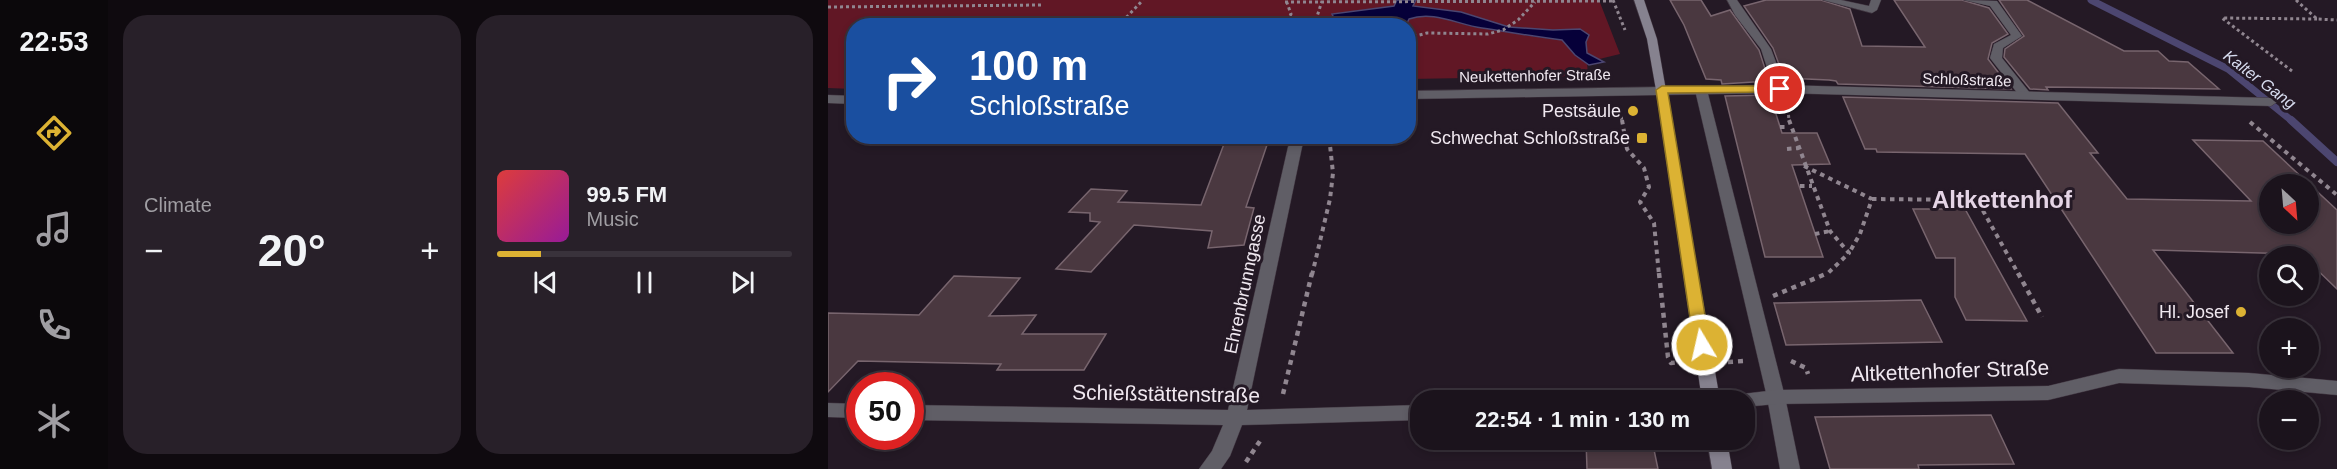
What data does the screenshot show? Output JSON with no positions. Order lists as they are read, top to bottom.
{
  "streets": {
    "street": [
      "Neukettenhofer Straße",
      "Schloßstraße",
      "Ehrenbrunngasse",
      "Altkettenhofer Straße",
      "Schießstättenstraße"
    ]
  },
  "crossings": [
    ["Neukettenhofer Straße", "Schloßstraße"],
    ["Ehrenbrunngasse", "Schießstättenstraße"]
  ],
  "districts": ["Altkettenhof"],
  "water": ["Kalter Gang"],
  "places": {
    "other": ["Pestsäule", "Hl. Josef"],
    "transit": ["Schwechat Schloßstraße"]
  },
  "north": "bottom right",
  "page": {
    "tabs": "22:53",
    "tile": "Climate",
    "turn": ["100 m", "Schloßstraße"],
    "song": ["99.5 FM", "Music"],
    "map_buttons": ["+", "−"],
    "heat": ["−", "20°", "+"],
    "limit": "50",
    "trip": "22:54 · 1 min · 130 m"
  }
}
